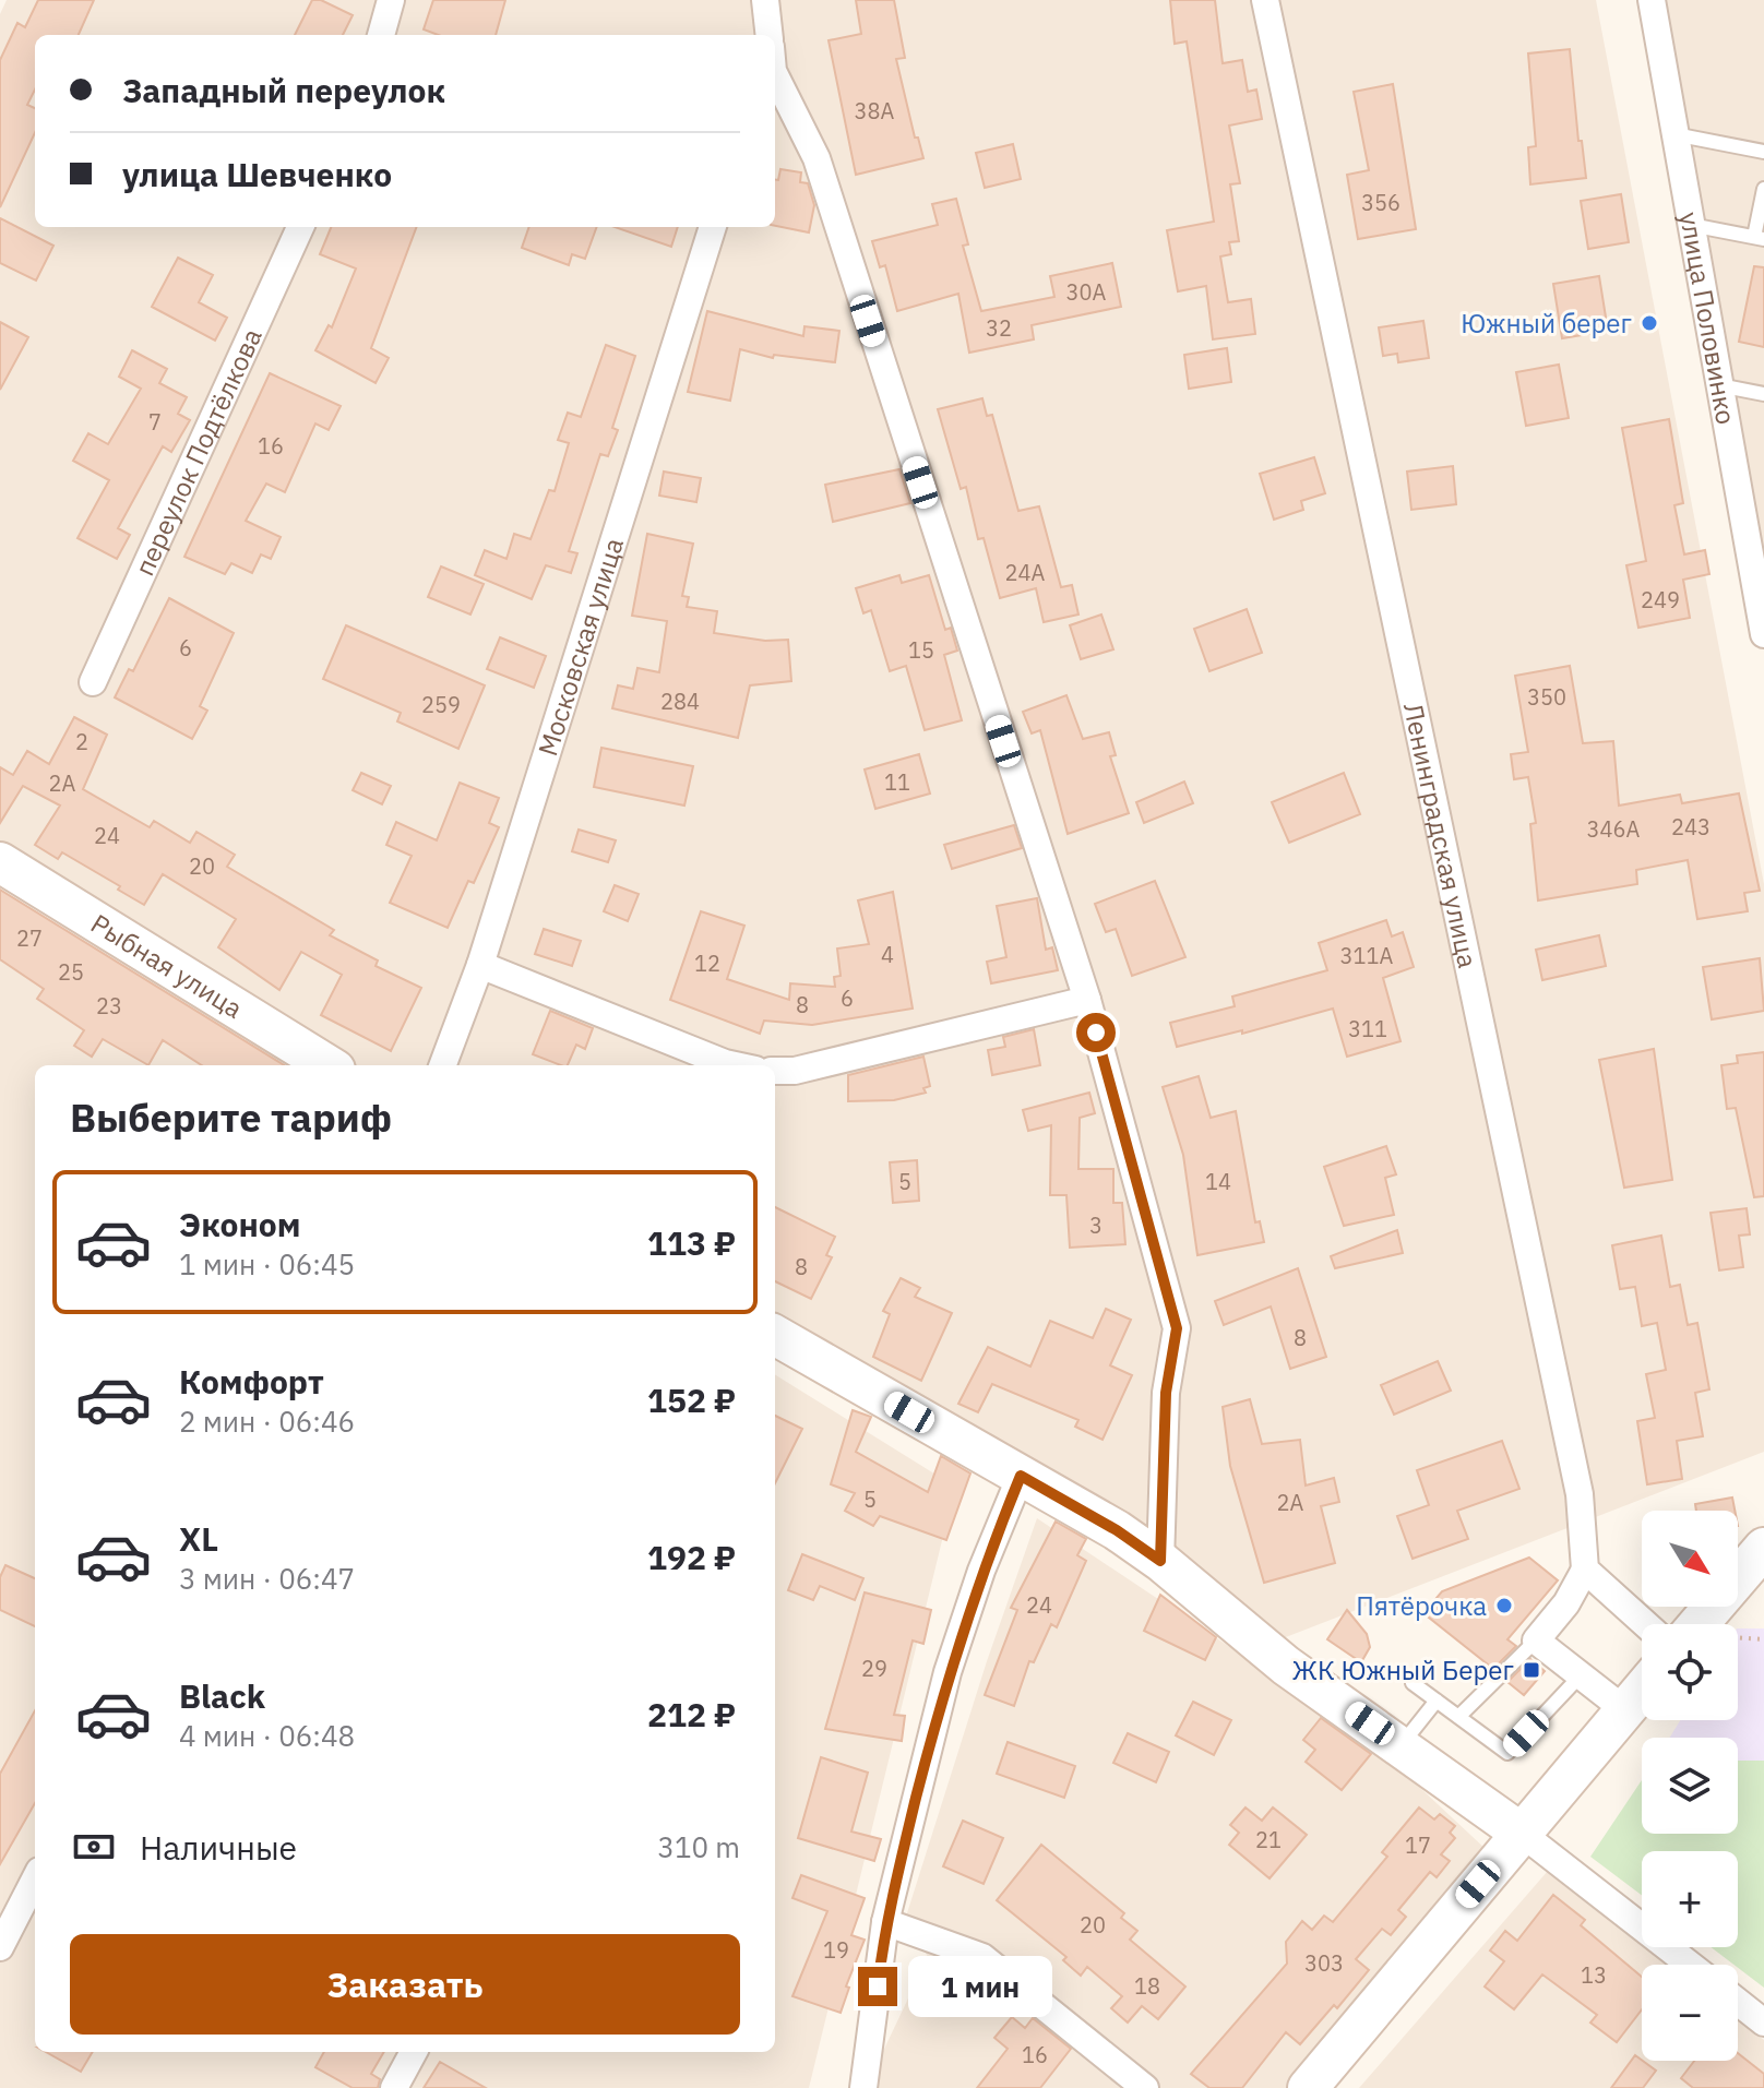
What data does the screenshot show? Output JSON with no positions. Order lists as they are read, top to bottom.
{
  "streets": {
    "street": [
      "улица Половинко",
      "переулок Подтёлкова",
      "Московская улица",
      "Ленинградская улица",
      "Рыбная улица"
    ]
  },
  "places": {
    "other": ["Южный берег", "Пятёрочка"],
    "transit": ["ЖК Южный Берег"]
  },
  "house_numbers": [
    "38А",
    "356",
    "30А",
    "32",
    "7",
    "16",
    "24А",
    "249",
    "6",
    "15",
    "350",
    "284",
    "259",
    "2",
    "11",
    "2А",
    "243",
    "346А",
    "24",
    "20",
    "27",
    "4",
    "311А",
    "12",
    "25",
    "6",
    "8",
    "23",
    "311",
    "5",
    "14",
    "3",
    "8",
    "8",
    "5",
    "2А",
    "24",
    "29",
    "21",
    "17",
    "20",
    "19",
    "303",
    "13",
    "18",
    "16"
  ],
  "north": "bottom right",
  "page": {
    "banner": ["Западный переулок", "улица Шевченко"],
    "heading": "Выберите тариф",
    "list": [
      {
        "name": "Эконом",
        "note": "1 мин · 06:45",
        "value": "113 ₽"
      },
      {
        "name": "Комфорт",
        "note": "2 мин · 06:46",
        "value": "152 ₽"
      },
      {
        "name": "XL",
        "note": "3 мин · 06:47",
        "value": "192 ₽"
      },
      {
        "name": "Black",
        "note": "4 мин · 06:48",
        "value": "212 ₽"
      }
    ],
    "map_buttons": ["+", "−"],
    "pay": ["Наличные", "310 m"],
    "buttons": "Заказать",
    "bubble": "1 мин"
  }
}
